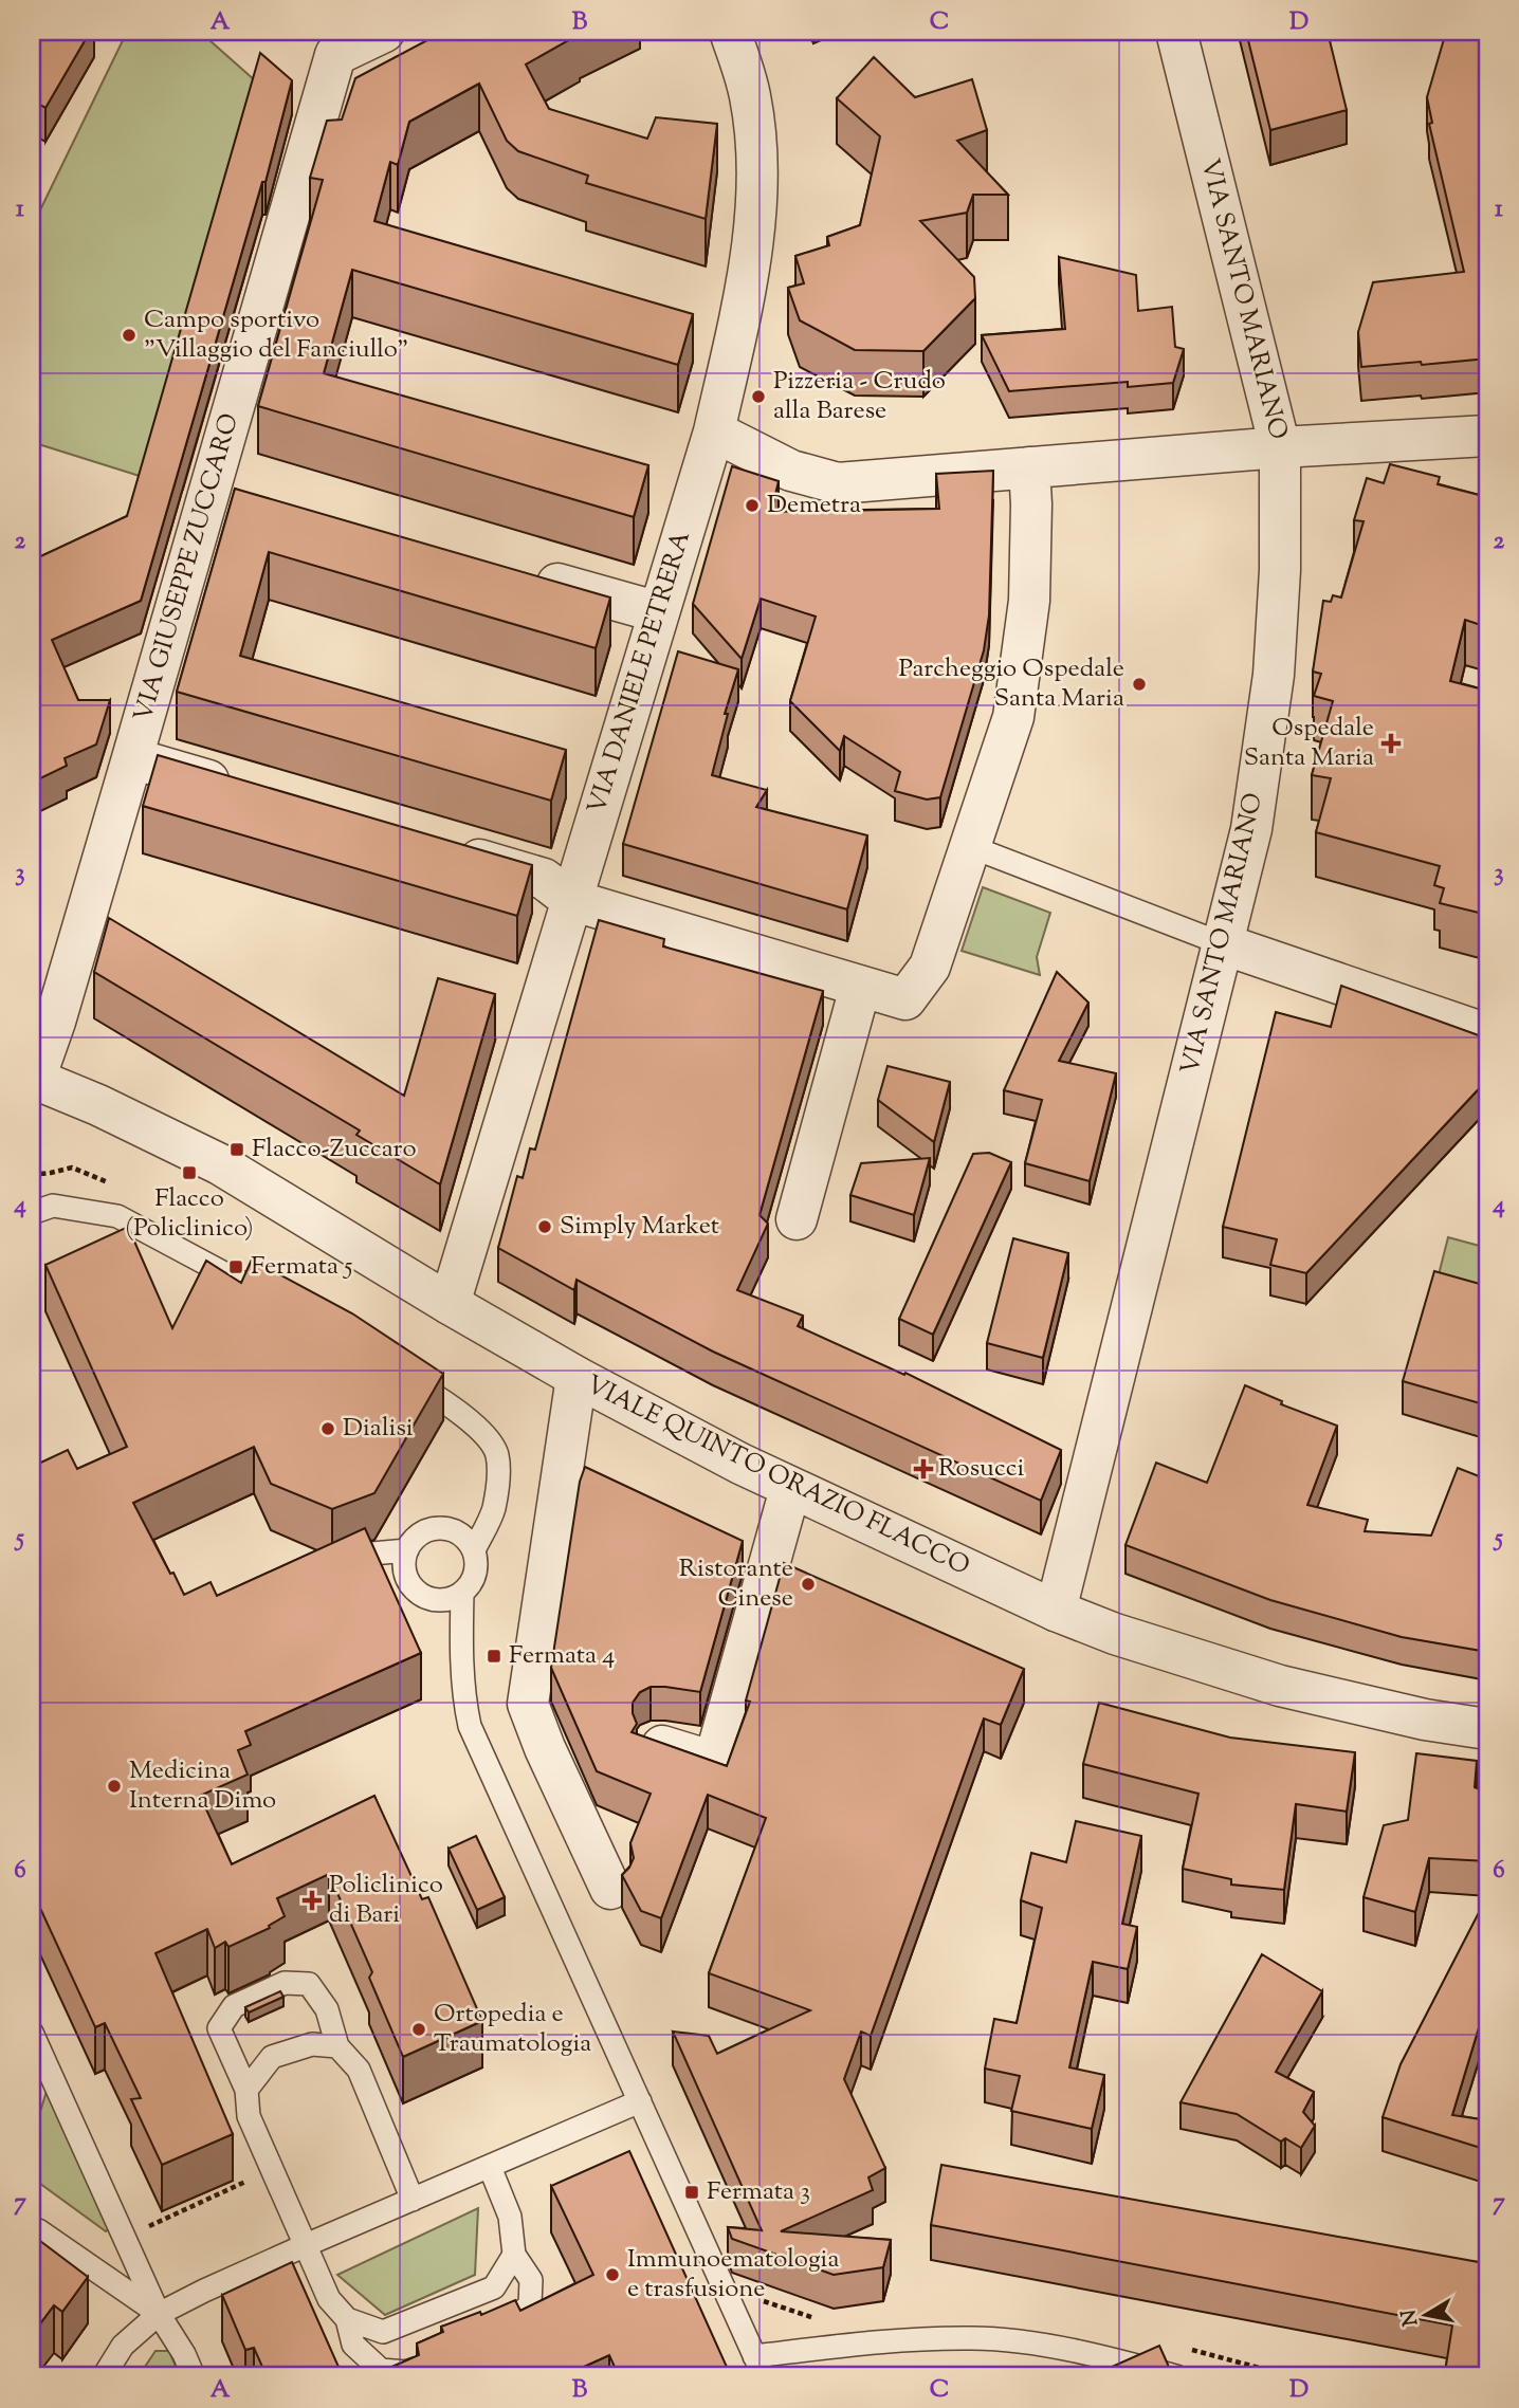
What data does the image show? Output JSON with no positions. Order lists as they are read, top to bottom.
{
  "streets": {
    "street": [
      "VIA SANTO MARIANO",
      "VIA GIUSEPPE ZUCCARO",
      "VIA DANIELE PETRERA",
      "VIALE QUINTO ORAZIO FLACCO"
    ]
  },
  "crossings": [
    ["VIA SANTO MARIANO", "VIALE QUINTO ORAZIO FLACCO"],
    ["VIA GIUSEPPE ZUCCARO", "VIALE QUINTO ORAZIO FLACCO"],
    ["VIA DANIELE PETRERA", "VIALE QUINTO ORAZIO FLACCO"]
  ],
  "places": {
    "other": [
      "Campo sportivo \"Villaggio del Fanciullo\"",
      "Pizzeria - Crudo alla Barese",
      "Demetra",
      "Parcheggio Ospedale Santa Maria",
      "Simply Market",
      "Dialisi",
      "Ristorante Cinese",
      "Medicina Interna Dimo",
      "Ortopedia e Traumatologia",
      "Immunoematologia e trasfusione"
    ],
    "health": ["Ospedale Santa Maria", "Rosucci", "Policlinico di Bari"],
    "transit": [
      "Flacco-Zuccaro",
      "Flacco (Policlinico)",
      "Fermata 5",
      "Fermata 4",
      "Fermata 3"
    ]
  },
  "north": "left",
  "grid": {
    "columns": [
      "A",
      "B",
      "C",
      "D"
    ],
    "rows": [
      "1",
      "2",
      "3",
      "4",
      "5",
      "6",
      "7"
    ]
  }
}
